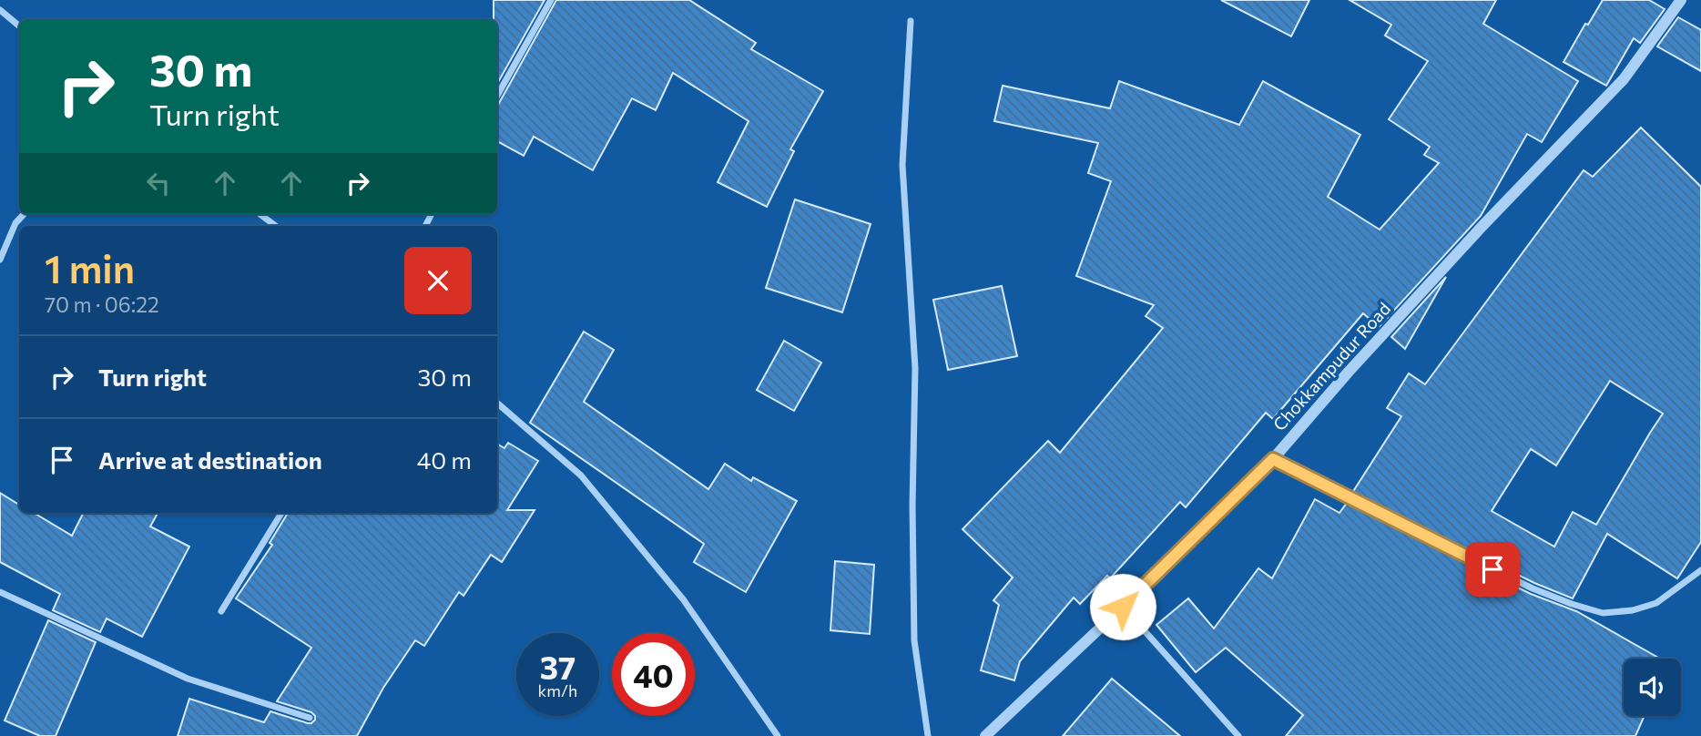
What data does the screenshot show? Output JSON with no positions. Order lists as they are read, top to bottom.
{
  "streets": {
    "street": ["Chokkampudur Road"]
  },
  "page": {
    "turn": ["30 m", "Turn right"],
    "heading": ["1 min", "70 m · 06:22"],
    "list": [
      {
        "name": "Turn right",
        "value": "30 m"
      },
      {
        "name": "Arrive at destination",
        "value": "40 m"
      }
    ],
    "speed": "37 km/h",
    "limit": "40"
  }
}
